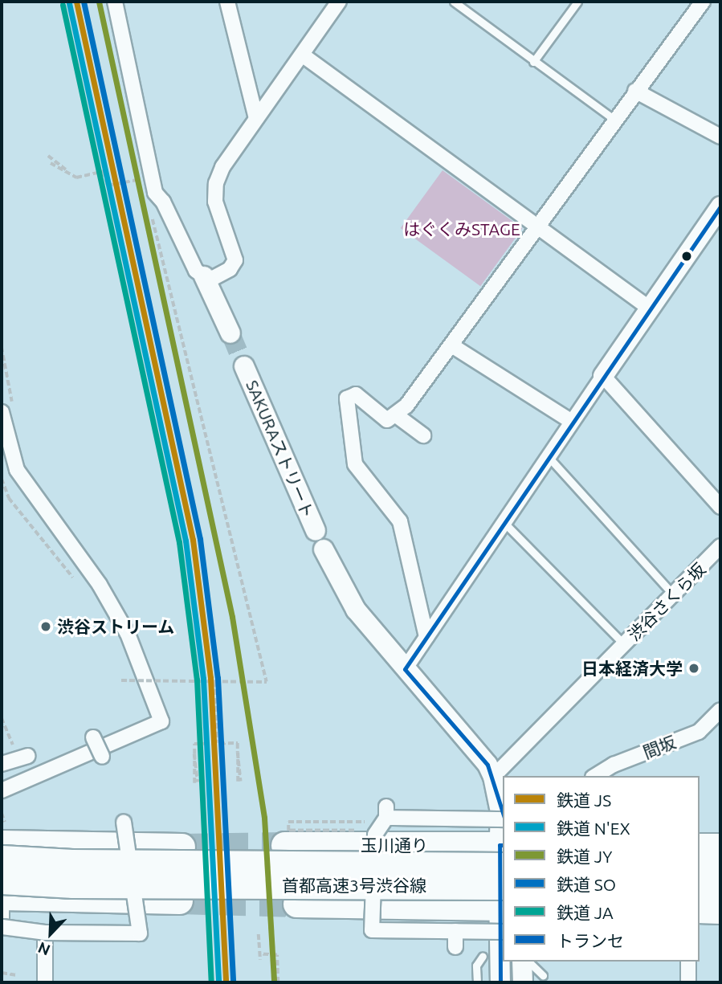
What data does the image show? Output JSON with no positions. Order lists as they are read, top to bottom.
{
  "streets": {
    "highway": ["玉川通り", "首都高速3号渋谷線"],
    "street": ["SAKURAストリート", "渋谷さくら坂", "間坂"]
  },
  "crossings": [
    ["玉川通り", "首都高速3号渋谷線"]
  ],
  "parks": ["はぐくみSTAGE"],
  "places": ["渋谷ストリーム", "日本経済大学"],
  "lines": [
    "rail line JS",
    "rail line JY",
    "rail line SO",
    "rail line N'EX",
    "rail line JA",
    "transit line トランセ"
  ],
  "legend": [
    "鉄道 JS",
    "鉄道 N'EX",
    "鉄道 JY",
    "鉄道 SO",
    "鉄道 JA",
    "トランセ"
  ],
  "north": "bottom left"
}
